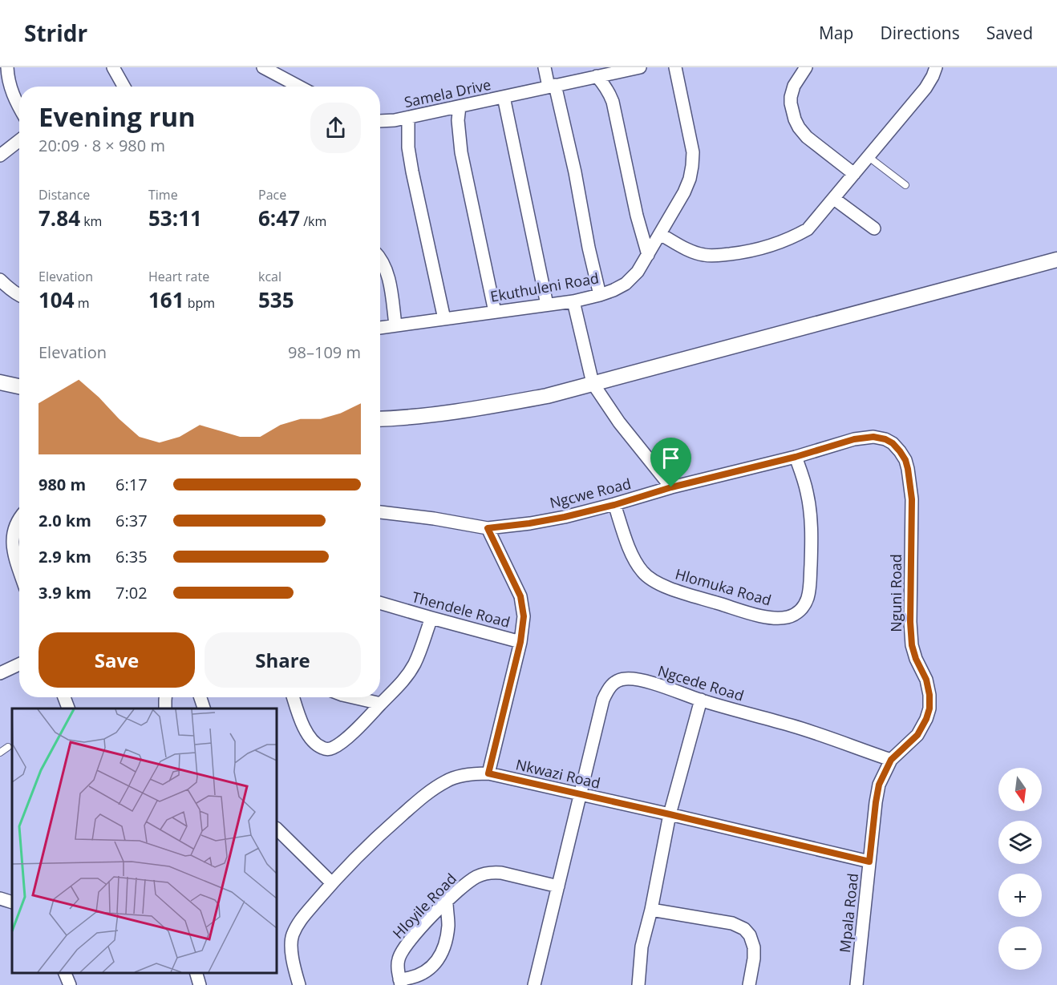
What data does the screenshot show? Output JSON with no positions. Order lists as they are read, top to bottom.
{
  "streets": {
    "street": [
      "Samela Drive",
      "Ekuthuleni Road",
      "Ngcwe Road",
      "Hlomuka Road",
      "Nguni Road",
      "Thendele Road",
      "Ngcede Road",
      "Nkwazi Road",
      "Hloyile Road",
      "Mpala Road"
    ]
  },
  "crossings": [
    ["Ngcwe Road", "Hlomuka Road"],
    ["Ngcwe Road", "Nguni Road"],
    ["Nguni Road", "Ngcede Road"],
    ["Nguni Road", "Mpala Road"],
    ["Thendele Road", "Nkwazi Road"],
    ["Ngcede Road", "Nkwazi Road"],
    ["Ngcede Road", "Mpala Road"],
    ["Nkwazi Road", "Mpala Road"]
  ],
  "north": "bottom",
  "page": {
    "header": "Stridr",
    "nav": ["Map", "Directions", "Saved"],
    "heading": ["Evening run", "20:09 · 8 × 980 m"],
    "stats": [
      ["Distance", "7.84 km"],
      ["Time", "53:11"],
      ["Pace", "6:47 /km"],
      ["Elevation", "104 m"],
      ["Heart rate", "161 bpm"],
      ["kcal", "535"]
    ],
    "chart": ["Elevation", "98–109 m"],
    "list": [
      {
        "name": "980 m",
        "note": "6:17"
      },
      {
        "name": "2.0 km",
        "note": "6:37"
      },
      {
        "name": "2.9 km",
        "note": "6:35"
      },
      {
        "name": "3.9 km",
        "note": "7:02"
      }
    ],
    "buttons": ["Save", "Share"],
    "map_buttons": ["+", "−"]
  }
}
